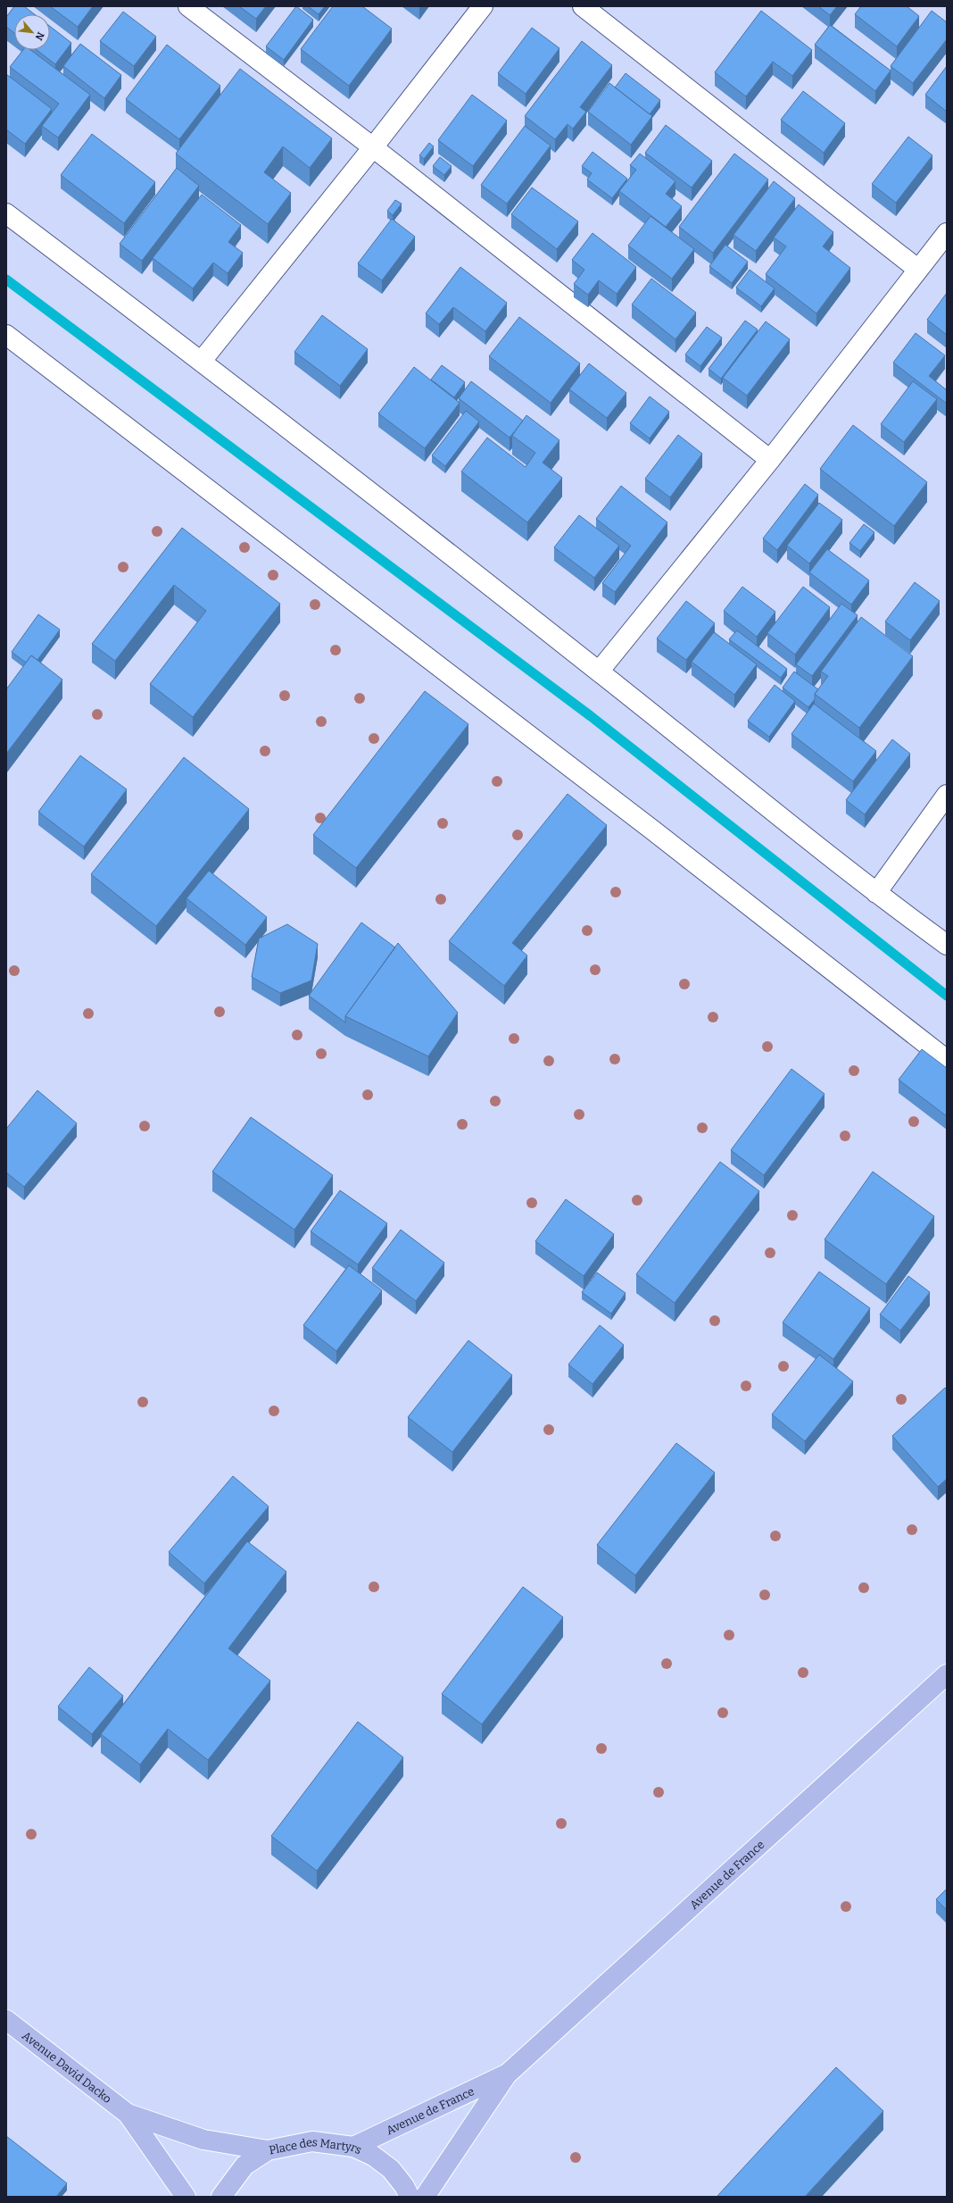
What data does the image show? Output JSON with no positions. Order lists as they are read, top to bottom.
{
  "streets": {
    "main road": ["Avenue de France", "Avenue David Dacko", "Place des Martyrs"]
  },
  "crossings": [
    ["Avenue de France", "Place des Martyrs"],
    ["Avenue David Dacko", "Place des Martyrs"]
  ],
  "north": "bottom right"
}
